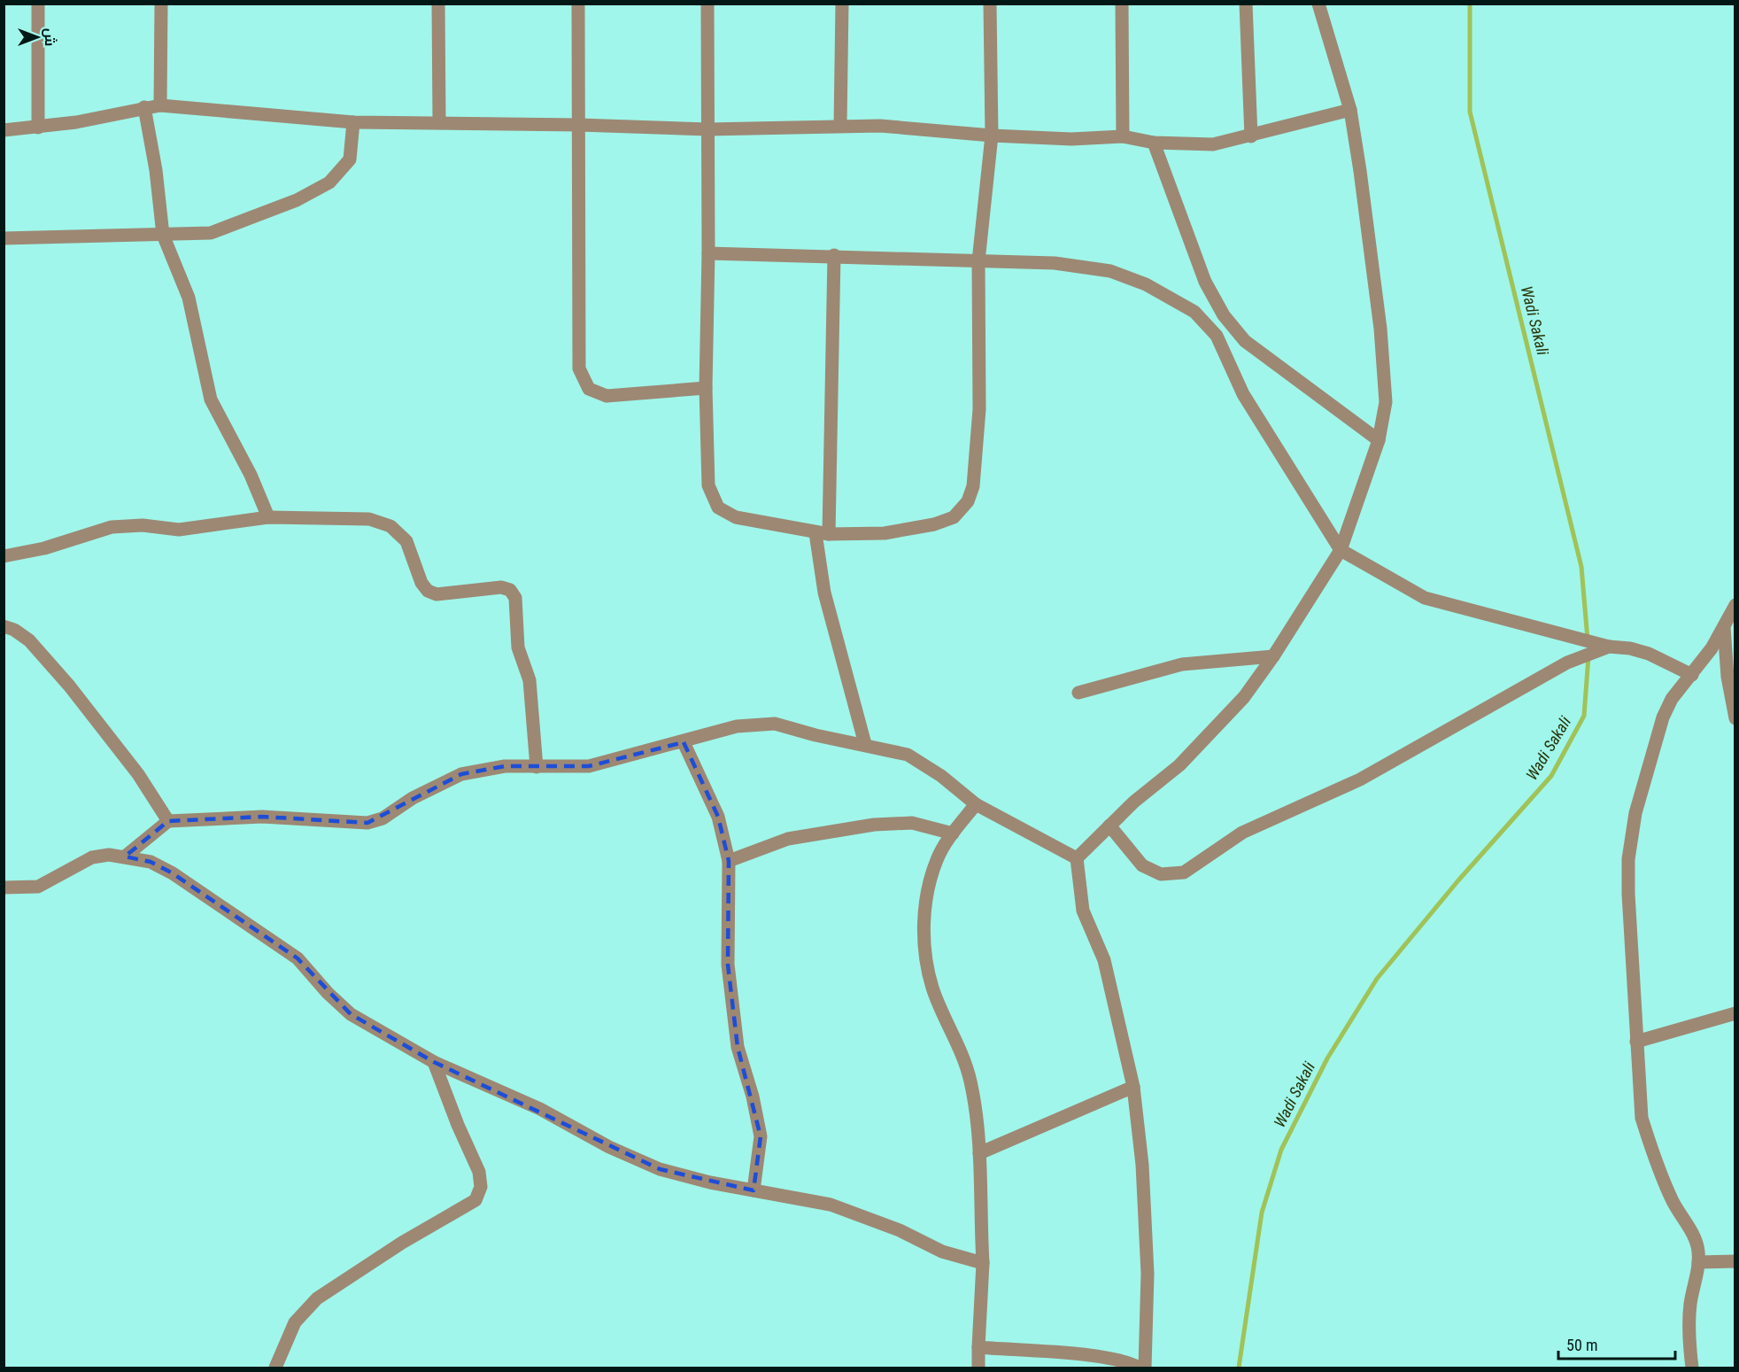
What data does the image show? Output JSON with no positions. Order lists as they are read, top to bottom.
{
  "water": ["Wadi Sakali"],
  "scale_bar": "50 m",
  "north": "right"
}
